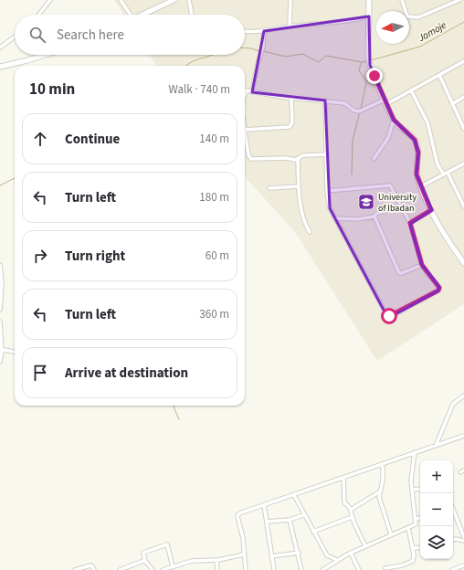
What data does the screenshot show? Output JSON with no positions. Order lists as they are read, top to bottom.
{
  "water": ["Jamoje"],
  "places": {
    "school or university": ["University of Ibadan"]
  },
  "north": "left",
  "page": {
    "search": "Search here",
    "heading": ["10 min", "Walk · 740 m"],
    "list": [
      ["Continue", "140 m"],
      ["Turn left", "180 m"],
      ["Turn right", "60 m"],
      ["Turn left", "360 m"],
      "Arrive at destination"
    ],
    "map_buttons": ["+", "−"]
  }
}
